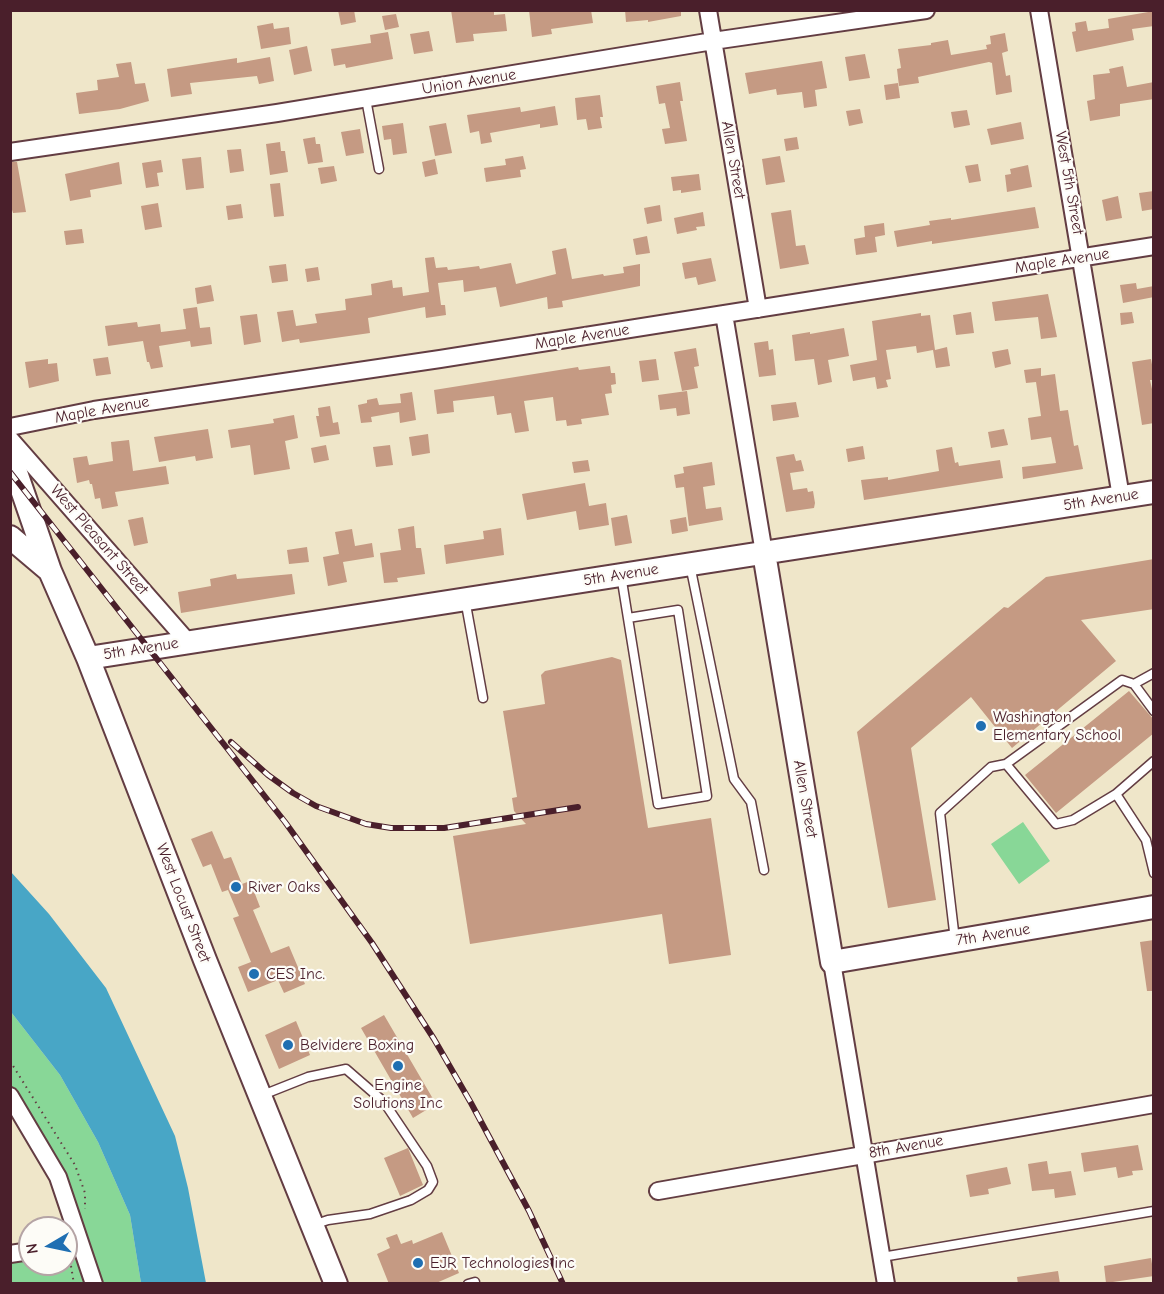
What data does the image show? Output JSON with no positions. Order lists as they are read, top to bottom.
{
  "streets": {
    "street": [
      "Union Avenue",
      "Allen Street",
      "West 5th Street",
      "Maple Avenue",
      "5th Avenue",
      "West Pleasant Street",
      "West Locust Street",
      "7th Avenue",
      "8th Avenue"
    ]
  },
  "crossings": [
    ["Union Avenue", "Allen Street"],
    ["Allen Street", "Maple Avenue"],
    ["Allen Street", "5th Avenue"],
    ["Allen Street", "7th Avenue"],
    ["Allen Street", "8th Avenue"],
    ["West 5th Street", "Maple Avenue"],
    ["West 5th Street", "5th Avenue"],
    ["5th Avenue", "West Pleasant Street"],
    ["5th Avenue", "West Locust Street"],
    ["West Pleasant Street", "West Locust Street"]
  ],
  "places": [
    "Washington Elementary School",
    "River Oaks",
    "CES Inc.",
    "Belvidere Boxing",
    "Engine Solutions Inc",
    "EJR Technologies inc"
  ],
  "north": "left"
}
